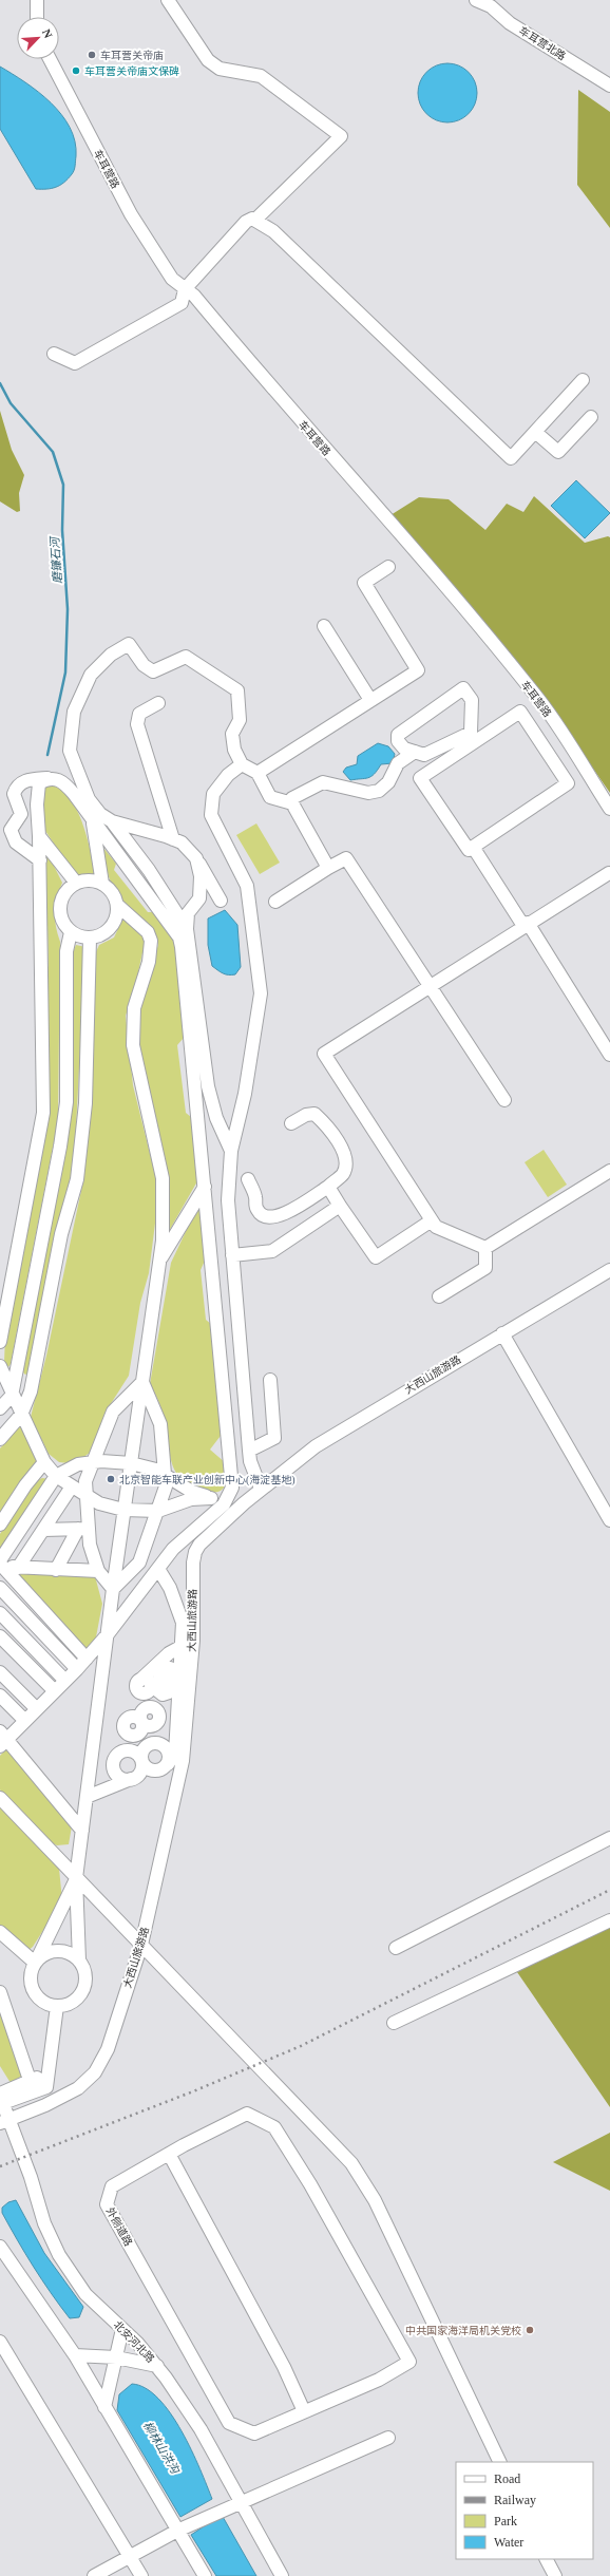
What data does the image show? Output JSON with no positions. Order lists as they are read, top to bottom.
{
  "streets": {
    "street": [
      "车耳营北路",
      "车耳营路",
      "大西山旅游路",
      "外侧道路",
      "北安河北路"
    ]
  },
  "crossings": [
    ["大西山旅游路", "北安河北路"]
  ],
  "water": ["磨镰石河", "柳林山洪沟"],
  "places": [
    "车耳营关帝庙",
    "车耳营关帝庙文保碑",
    "北京智能车联产业创新中心(海淀基地)",
    "中共国家海洋局机关党校"
  ],
  "legend": [
    "Road",
    "Railway",
    "Park",
    "Water"
  ],
  "north": "top right"
}
